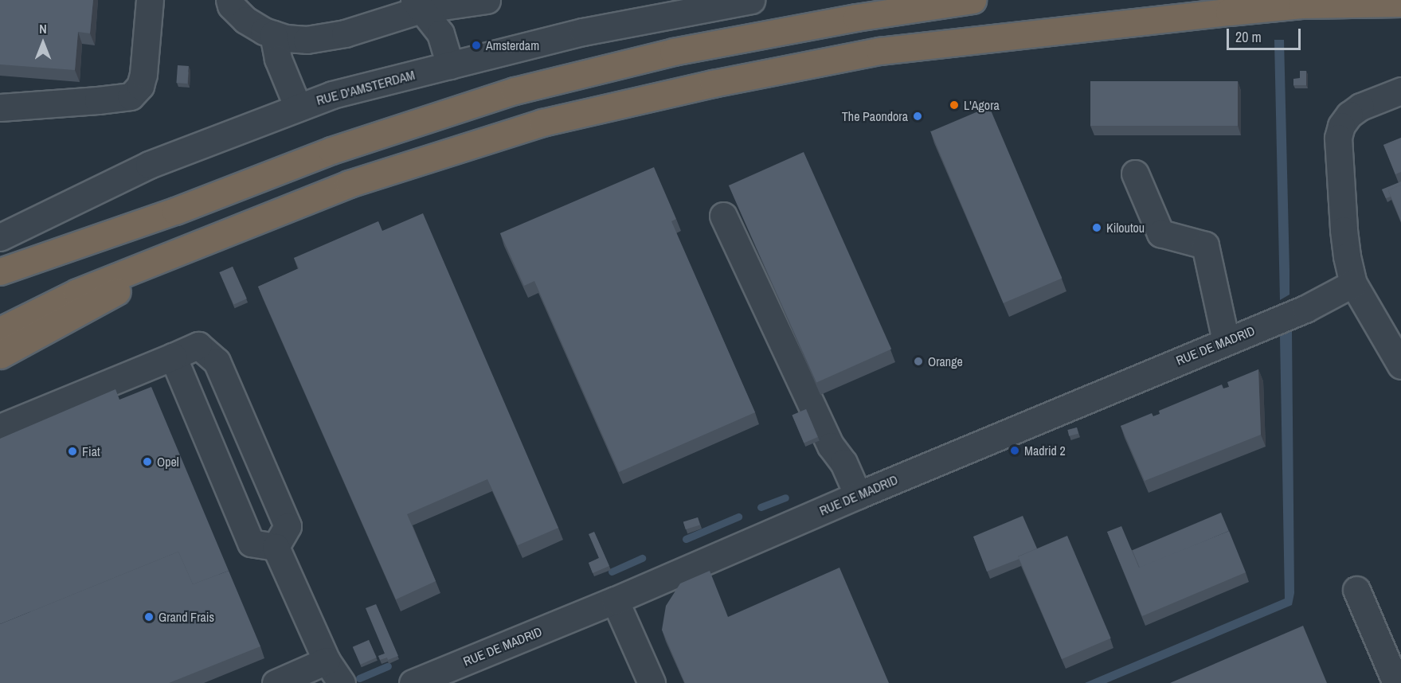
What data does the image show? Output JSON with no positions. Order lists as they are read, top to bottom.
{
  "streets": {
    "street": ["RUE D'AMSTERDAM", "RUE DE MADRID"]
  },
  "places": [
    "Amsterdam",
    "L'Agora",
    "The Paondora",
    "Kiloutou",
    "Orange",
    "Madrid 2",
    "Fiat",
    "Opel",
    "Grand Frais"
  ],
  "scale_bar": "20 m",
  "north": "top"
}
